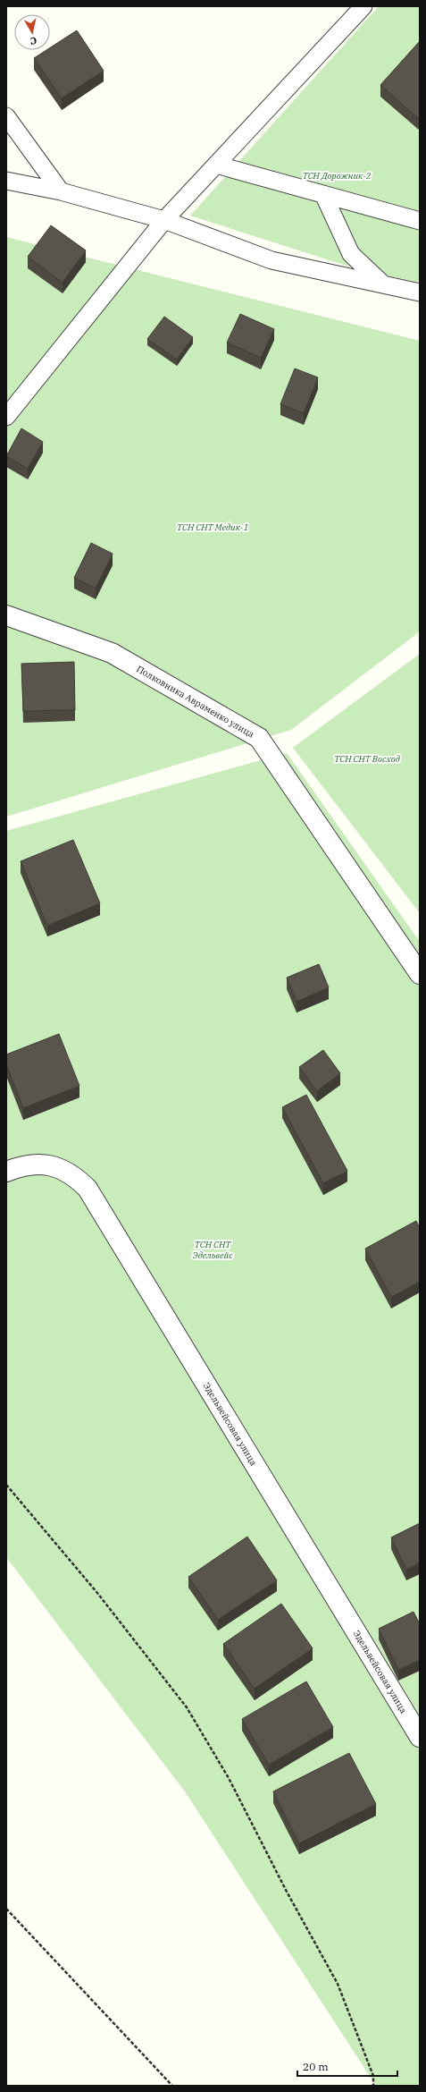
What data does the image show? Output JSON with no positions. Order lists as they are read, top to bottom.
{
  "streets": {
    "street": ["Полковника Авраменко улица", "Эдельвейсовая улица"]
  },
  "parks": [
    "ТСН Дорожник-2",
    "ТСН СНТ Медик-1",
    "ТСН СНТ Восход",
    "ТСН СНТ Эдельвейс"
  ],
  "scale_bar": "20 m",
  "north": "bottom"
}
